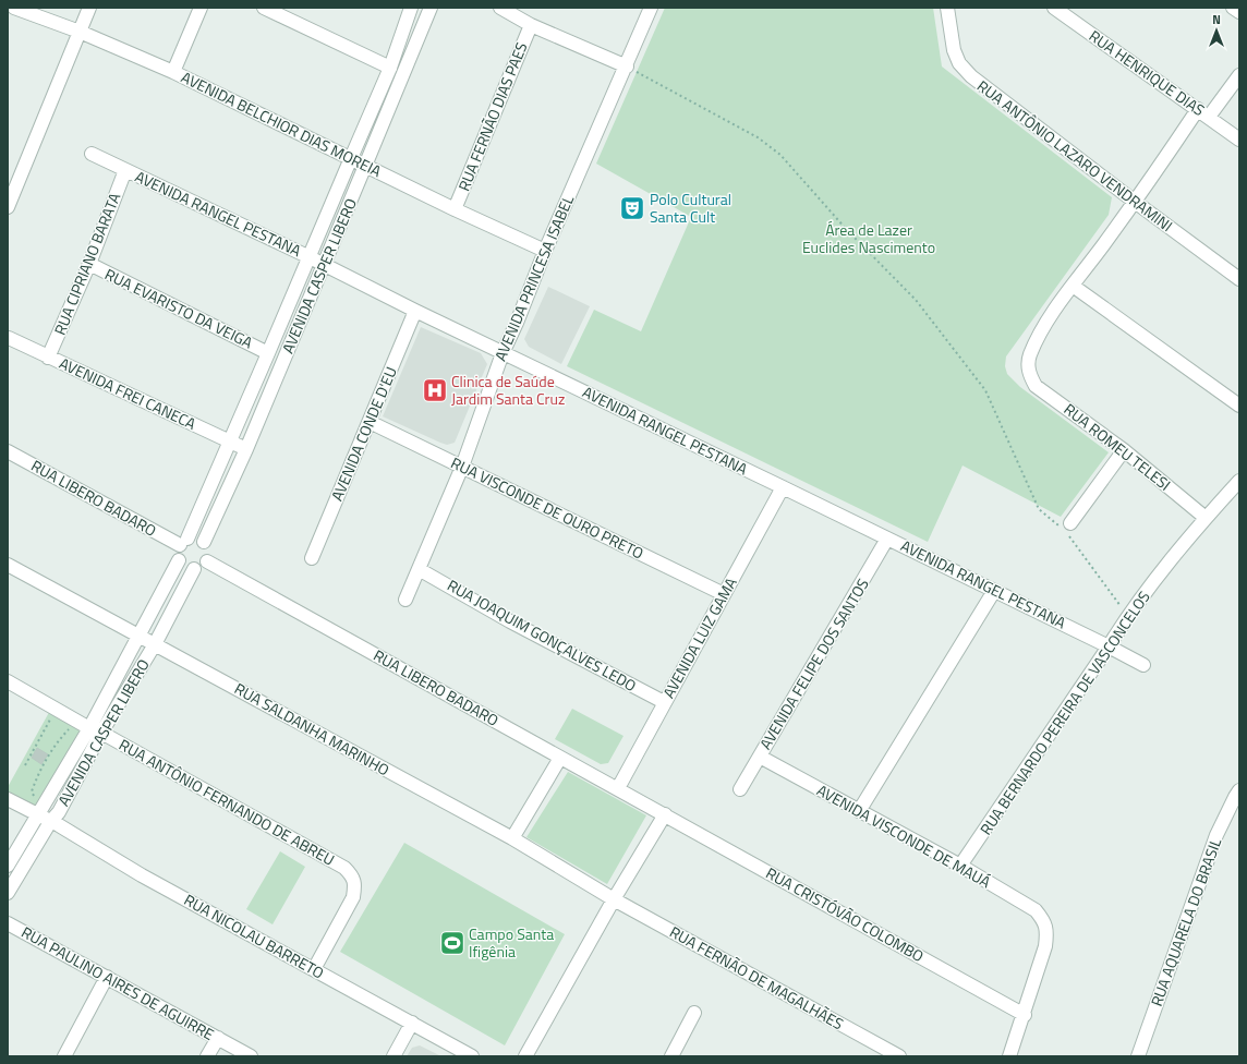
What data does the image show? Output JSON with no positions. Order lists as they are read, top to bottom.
{
  "streets": {
    "street": [
      "RUA HENRIQUE DIAS",
      "RUA FERNÃO DIAS PAES",
      "AVENIDA BELCHIOR DIAS MOREIA",
      "RUA ANTÔNIO LAZARO VENDRAMINI",
      "AVENIDA RANGEL PESTANA",
      "RUA CIPRIANO BARATA",
      "AVENIDA CASPER LIBERO",
      "AVENIDA PRINCESA ISABEL",
      "RUA EVARISTO DA VEIGA",
      "AVENIDA FREI CANECA",
      "AVENIDA CONDE D'EU",
      "RUA ROMEU TELESI",
      "RUA LIBERO BADARO",
      "RUA VISCONDE DE OURO PRETO",
      "RUA JOAQUIM GONÇALVES LEDO",
      "AVENIDA LUIZ GAMA",
      "AVENIDA FELIPE DOS SANTOS",
      "RUA BERNARDO PEREIRA DE VASCONCELOS",
      "RUA SALDANHA MARINHO",
      "RUA ANTÔNIO FERNANDO DE ABREU",
      "AVENIDA VISCONDE DE MAUÁ",
      "RUA CRISTÓVÃO COLOMBO",
      "RUA AQUARELA DO BRASIL",
      "RUA NICOLAU BARRETO",
      "RUA FERNÃO DE MAGALHÃES",
      "RUA PAULINO AIRES DE AGUIRRE"
    ]
  },
  "crossings": [
    ["RUA FERNÃO DIAS PAES", "AVENIDA BELCHIOR DIAS MOREIA"],
    ["AVENIDA BELCHIOR DIAS MOREIA", "AVENIDA CASPER LIBERO"],
    ["AVENIDA BELCHIOR DIAS MOREIA", "AVENIDA PRINCESA ISABEL"],
    ["AVENIDA RANGEL PESTANA", "RUA CIPRIANO BARATA"],
    ["AVENIDA RANGEL PESTANA", "AVENIDA CASPER LIBERO"],
    ["AVENIDA RANGEL PESTANA", "AVENIDA PRINCESA ISABEL"],
    ["AVENIDA RANGEL PESTANA", "AVENIDA CONDE D'EU"],
    ["AVENIDA RANGEL PESTANA", "AVENIDA LUIZ GAMA"],
    ["AVENIDA RANGEL PESTANA", "AVENIDA FELIPE DOS SANTOS"],
    ["AVENIDA RANGEL PESTANA", "RUA BERNARDO PEREIRA DE VASCONCELOS"],
    ["RUA CIPRIANO BARATA", "RUA EVARISTO DA VEIGA"],
    ["RUA CIPRIANO BARATA", "AVENIDA FREI CANECA"],
    ["AVENIDA CASPER LIBERO", "RUA EVARISTO DA VEIGA"],
    ["AVENIDA CASPER LIBERO", "AVENIDA FREI CANECA"],
    ["AVENIDA CASPER LIBERO", "RUA LIBERO BADARO"],
    ["AVENIDA CASPER LIBERO", "RUA SALDANHA MARINHO"],
    ["AVENIDA CASPER LIBERO", "RUA ANTÔNIO FERNANDO DE ABREU"],
    ["AVENIDA CASPER LIBERO", "RUA NICOLAU BARRETO"],
    ["AVENIDA PRINCESA ISABEL", "RUA VISCONDE DE OURO PRETO"],
    ["AVENIDA PRINCESA ISABEL", "RUA JOAQUIM GONÇALVES LEDO"],
    ["AVENIDA CONDE D'EU", "RUA VISCONDE DE OURO PRETO"],
    ["RUA ROMEU TELESI", "RUA BERNARDO PEREIRA DE VASCONCELOS"],
    ["RUA LIBERO BADARO", "AVENIDA LUIZ GAMA"],
    ["RUA LIBERO BADARO", "RUA CRISTÓVÃO COLOMBO"],
    ["RUA VISCONDE DE OURO PRETO", "AVENIDA LUIZ GAMA"],
    ["RUA JOAQUIM GONÇALVES LEDO", "AVENIDA LUIZ GAMA"],
    ["AVENIDA FELIPE DOS SANTOS", "AVENIDA VISCONDE DE MAUÁ"],
    ["RUA BERNARDO PEREIRA DE VASCONCELOS", "AVENIDA VISCONDE DE MAUÁ"],
    ["RUA SALDANHA MARINHO", "RUA FERNÃO DE MAGALHÃES"],
    ["RUA ANTÔNIO FERNANDO DE ABREU", "RUA NICOLAU BARRETO"],
    ["AVENIDA VISCONDE DE MAUÁ", "RUA CRISTÓVÃO COLOMBO"]
  ],
  "parks": ["Área de Lazer Euclides Nascimento"],
  "places": {
    "theatre": ["Polo Cultural Santa Cult"],
    "hospital": ["Clinica de Saúde Jardim Santa Cruz"],
    "sports": ["Campo Santa Ifigênia"]
  },
  "north": "top"
}
